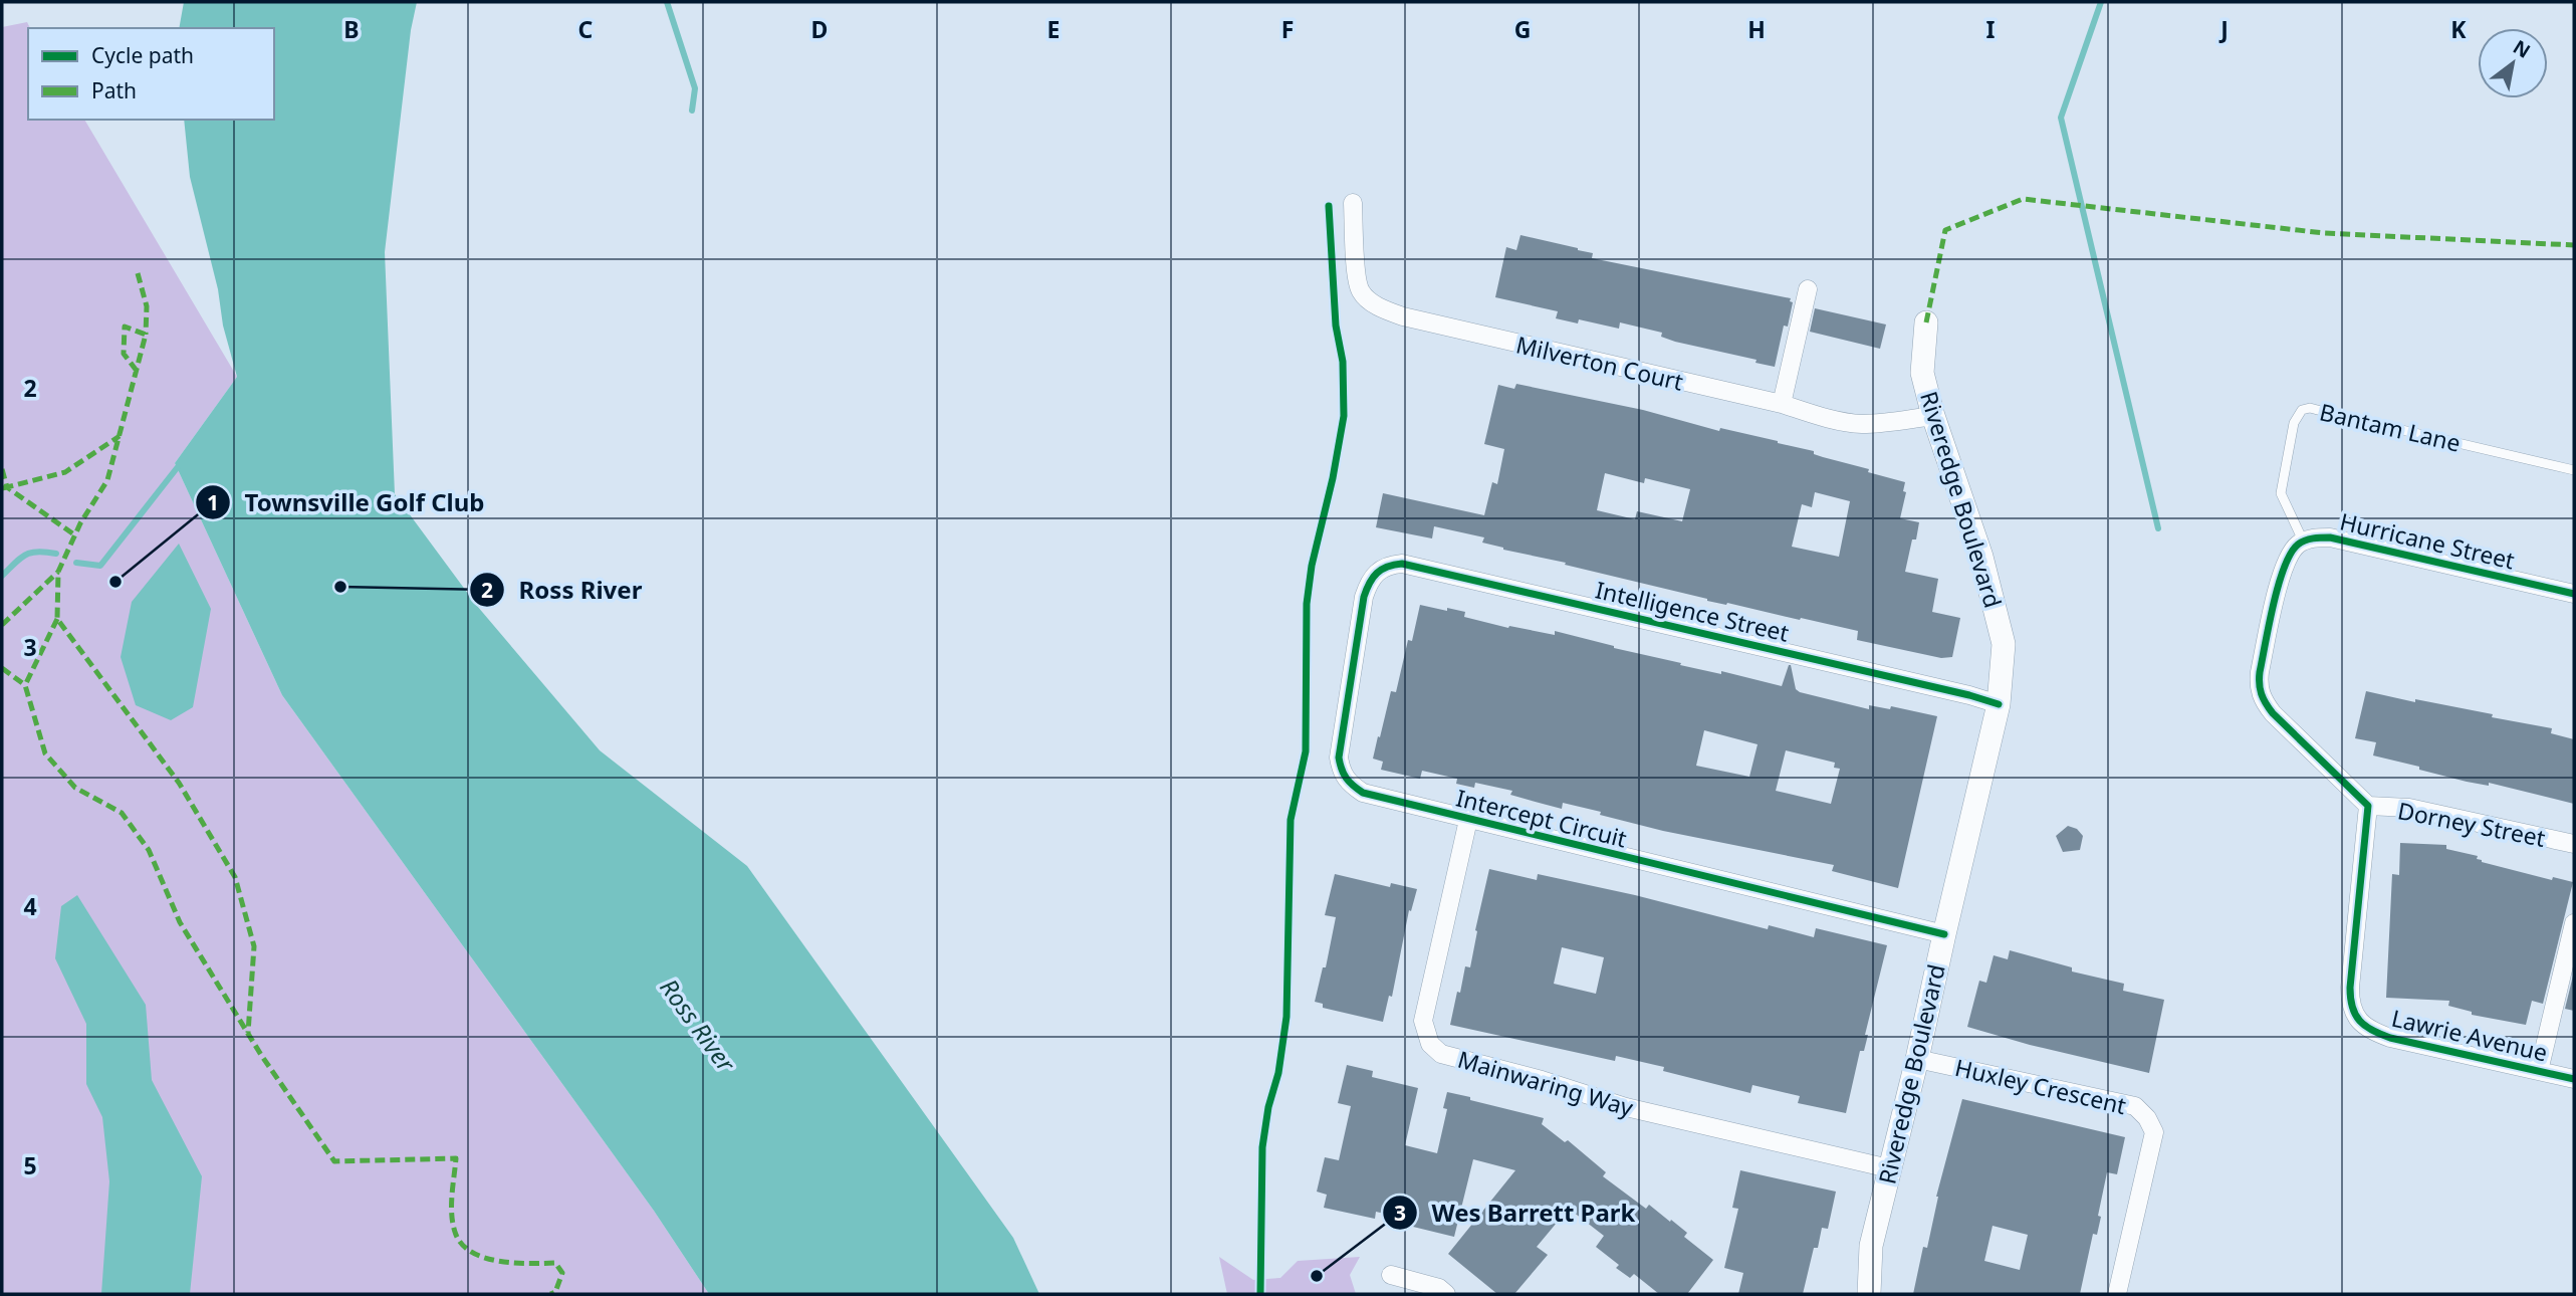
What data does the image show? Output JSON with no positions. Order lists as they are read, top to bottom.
{
  "streets": {
    "street": [
      "Milverton Court",
      "Riveredge Boulevard",
      "Hurricane Street",
      "Intelligence Street",
      "Intercept Circuit",
      "Dorney Street",
      "Lawrie Avenue",
      "Mainwaring Way",
      "Huxley Crescent"
    ],
    "lane": ["Bantam Lane"]
  },
  "crossings": [
    ["Milverton Court", "Riveredge Boulevard"],
    ["Bantam Lane", "Hurricane Street"],
    ["Riveredge Boulevard", "Intelligence Street"],
    ["Riveredge Boulevard", "Intercept Circuit"],
    ["Riveredge Boulevard", "Mainwaring Way"],
    ["Riveredge Boulevard", "Huxley Crescent"],
    ["Intelligence Street", "Intercept Circuit"],
    ["Intercept Circuit", "Mainwaring Way"],
    ["Dorney Street", "Lawrie Avenue"]
  ],
  "water": ["Ross River"],
  "places": ["Townsville Golf Club", "Ross River", "Wes Barrett Park"],
  "legend": ["Cycle path", "Path"],
  "north": "top right",
  "grid": {
    "columns": [
      "B",
      "C",
      "D",
      "E",
      "F",
      "G",
      "H",
      "I",
      "J",
      "K"
    ],
    "rows": [
      "2",
      "3",
      "4",
      "5"
    ]
  }
}
